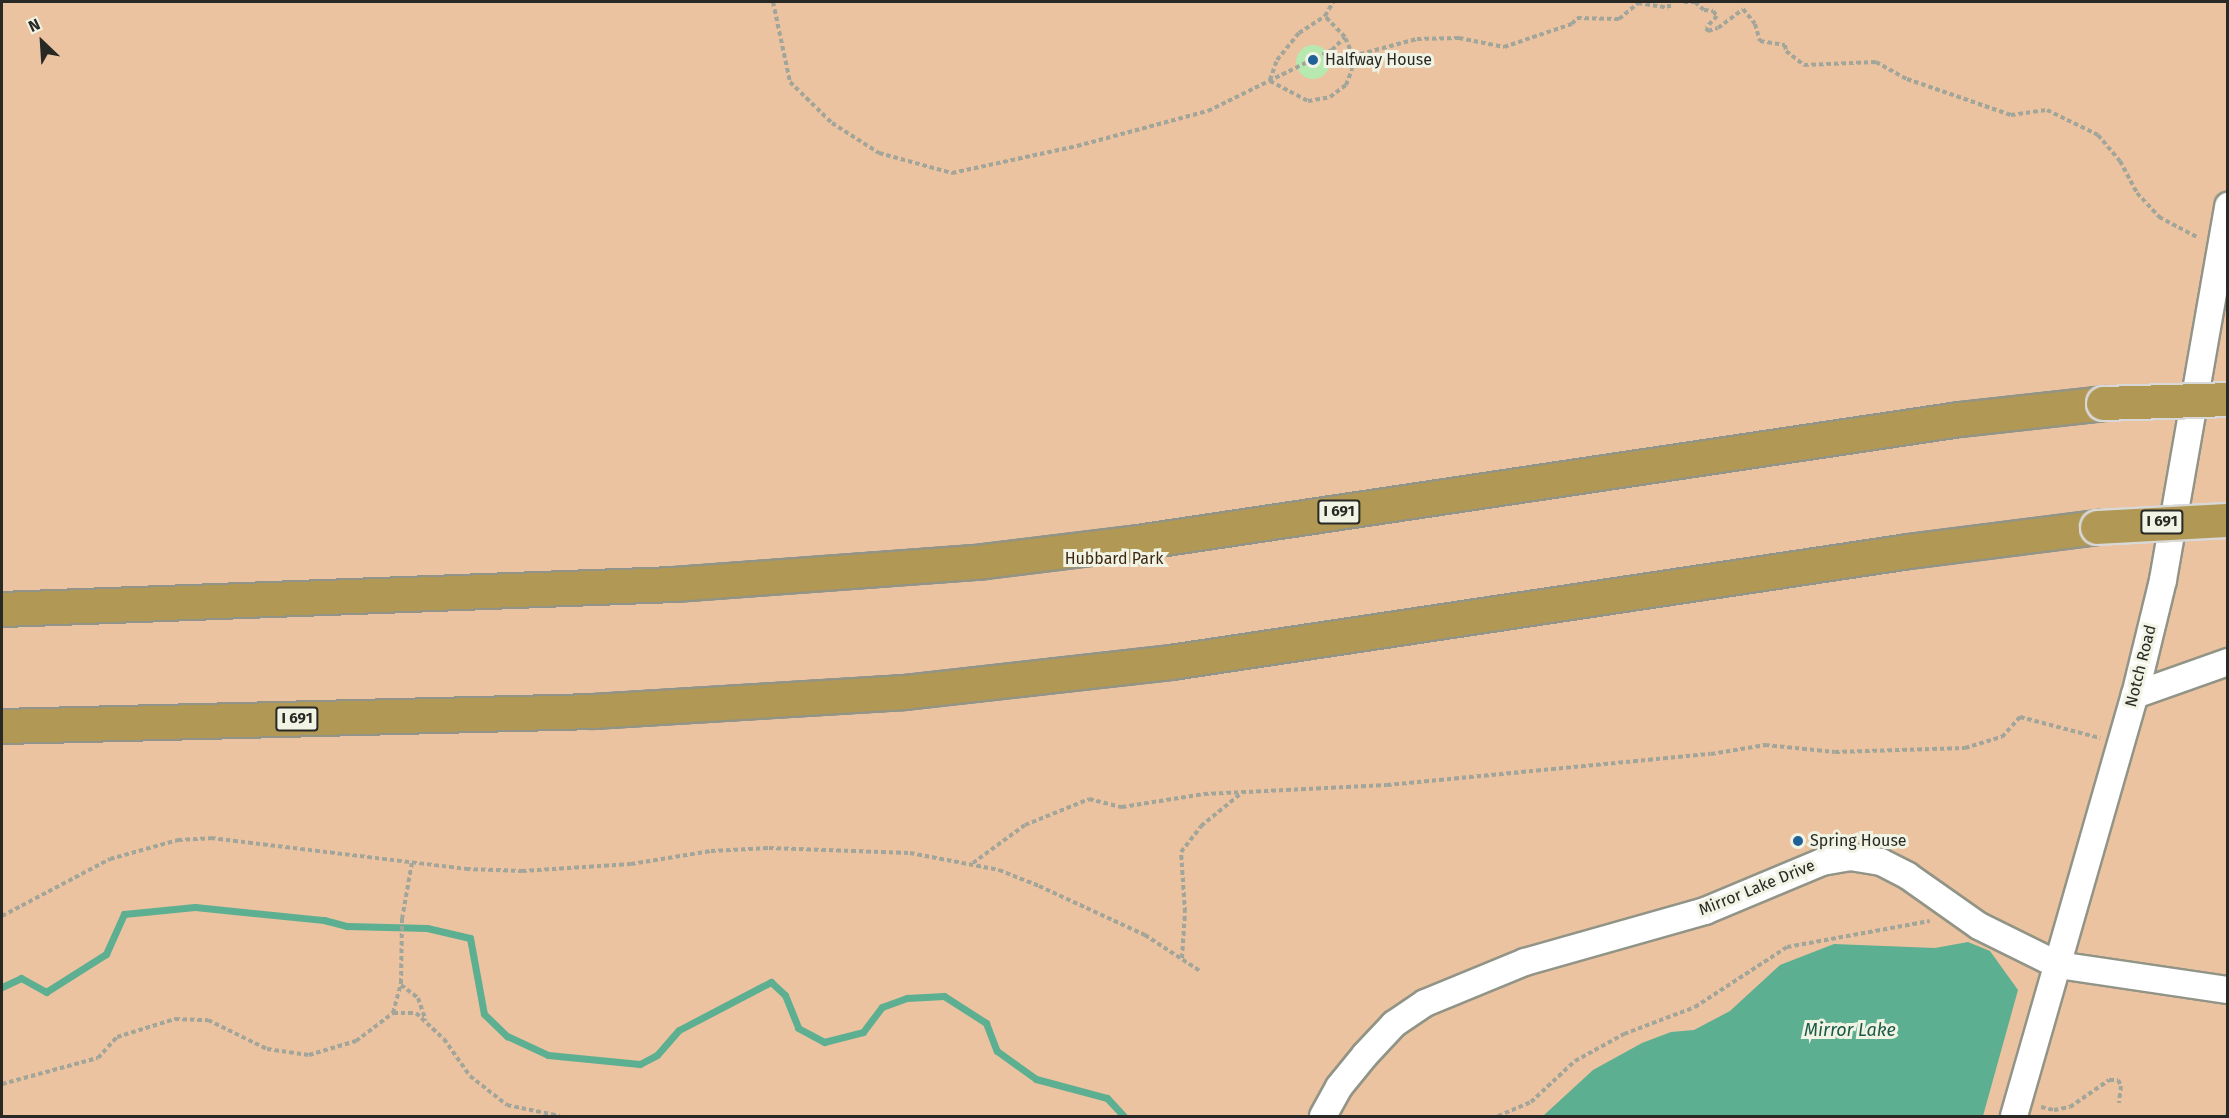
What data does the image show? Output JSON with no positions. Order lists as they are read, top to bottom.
{
  "streets": {
    "highway": ["I 691"],
    "street": ["Notch Road", "Mirror Lake Drive"]
  },
  "crossings": [
    ["Notch Road", "Mirror Lake Drive"]
  ],
  "water": ["Mirror Lake"],
  "parks": ["Hubbard Park"],
  "places": ["Halfway House", "Spring House"],
  "north": "top left"
}
